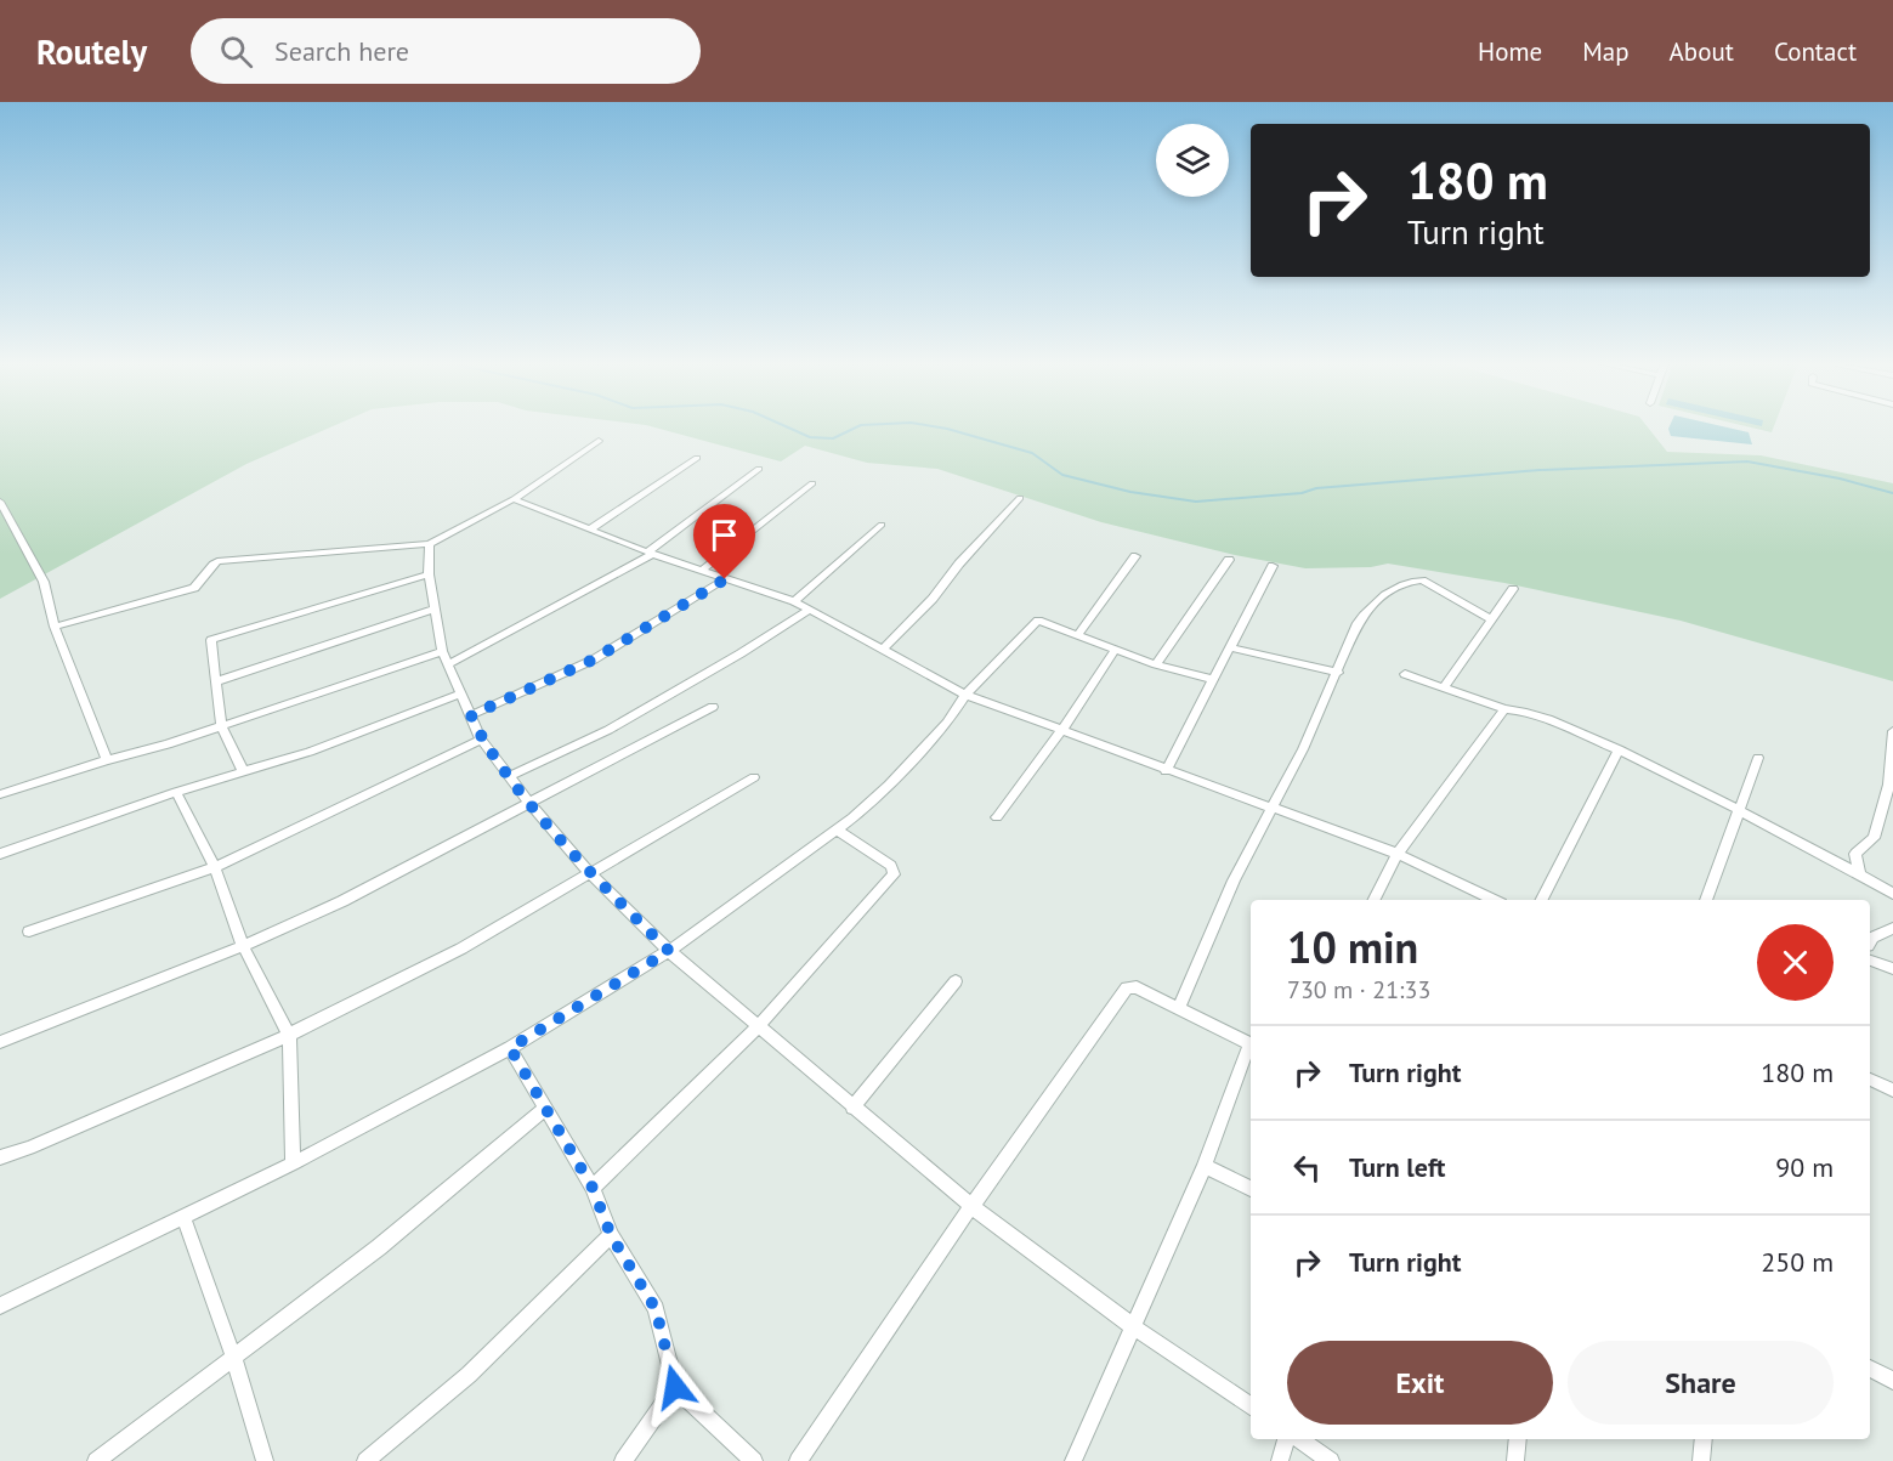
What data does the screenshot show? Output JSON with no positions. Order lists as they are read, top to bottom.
{
  "page": {
    "header": "Routely",
    "search": "Search here",
    "nav": [
      "Home",
      "Map",
      "About",
      "Contact"
    ],
    "turn": ["180 m", "Turn right"],
    "heading": ["10 min", "730 m · 21:33"],
    "list": [
      {
        "name": "Turn right",
        "value": "180 m"
      },
      {
        "name": "Turn left",
        "value": "90 m"
      },
      {
        "name": "Turn right",
        "value": "250 m"
      }
    ],
    "buttons": ["Exit", "Share"]
  }
}
